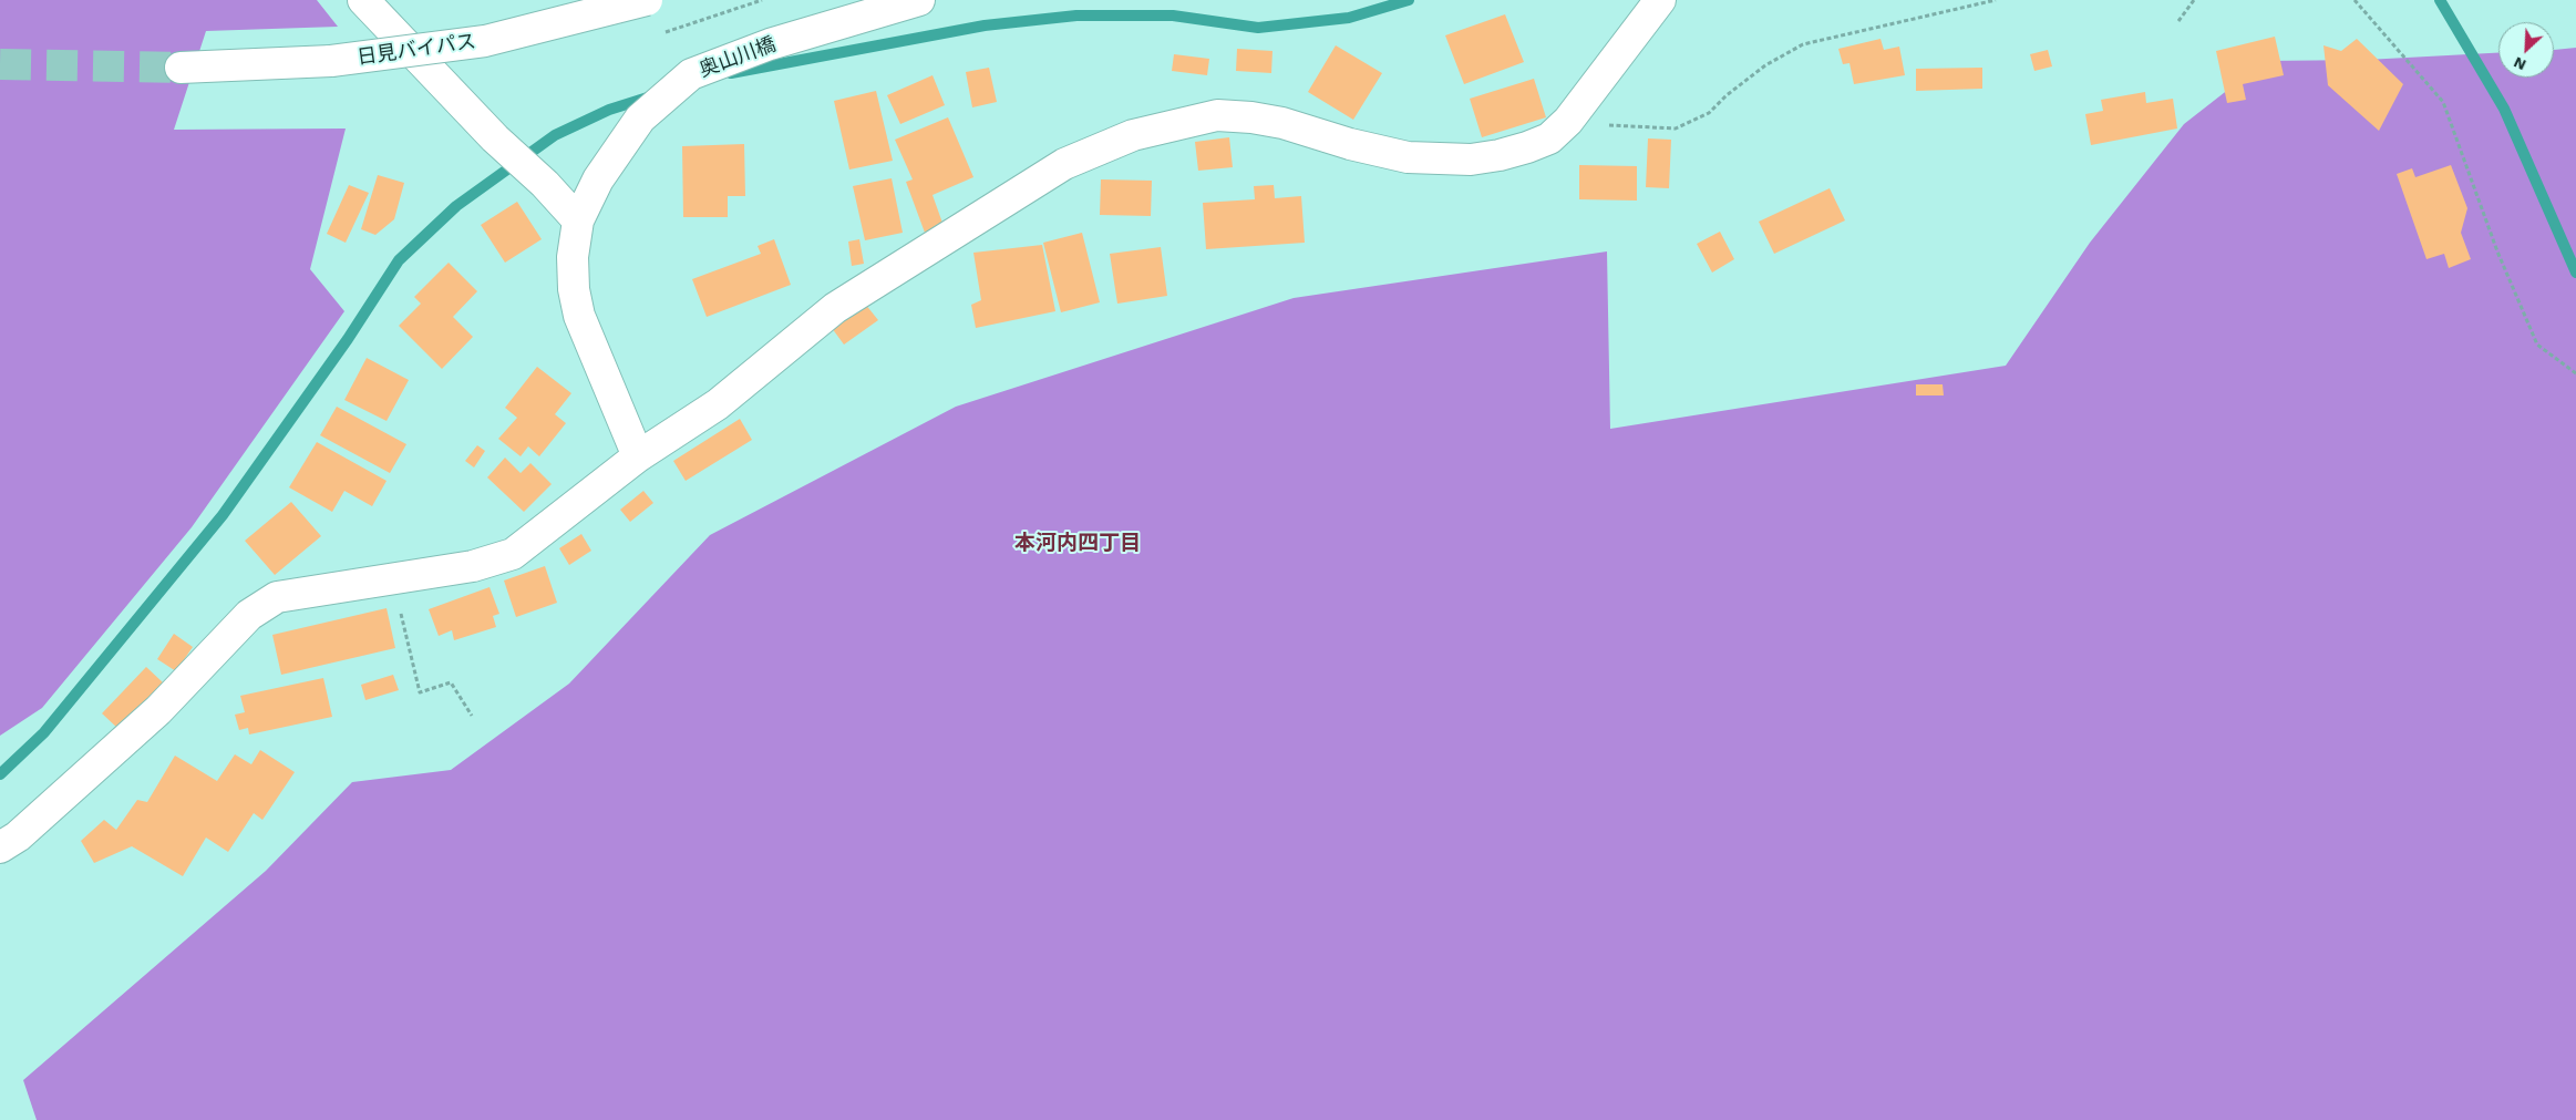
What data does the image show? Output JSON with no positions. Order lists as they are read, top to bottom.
{
  "streets": {
    "main road": ["日見バイパス", "奥山川橋"]
  },
  "districts": ["本河内四丁目"],
  "north": "bottom left"
}
